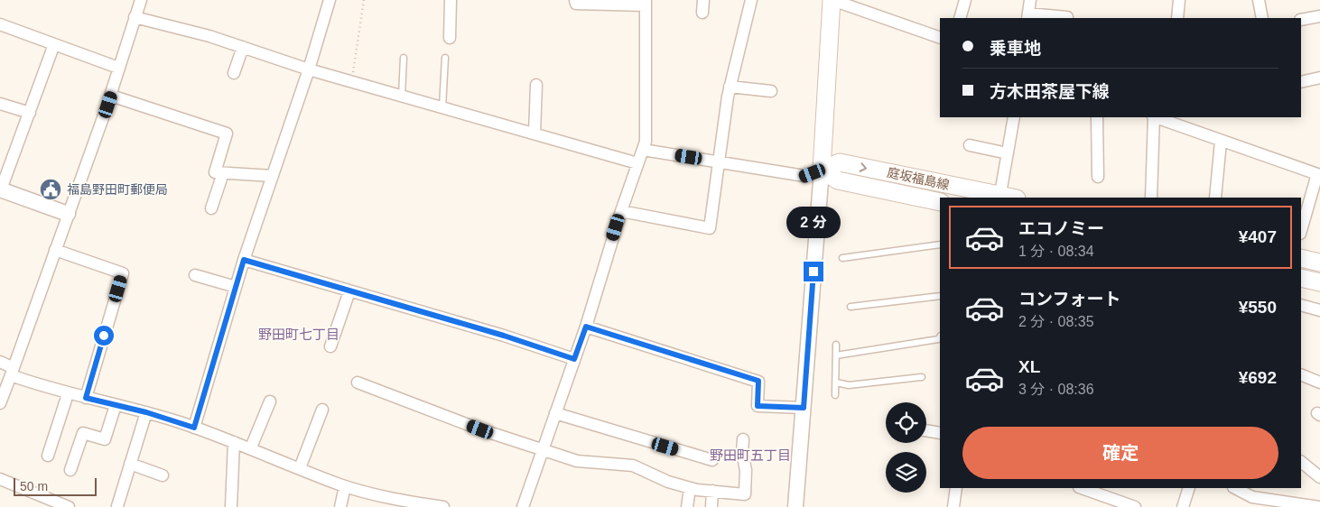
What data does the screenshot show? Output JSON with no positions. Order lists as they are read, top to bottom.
{
  "streets": {
    "main road": ["庭坂福島線"]
  },
  "districts": ["野田町七丁目", "野田町五丁目"],
  "places": {
    "public building": ["福島野田町郵便局"]
  },
  "scale_bar": "50 m",
  "page": {
    "banner": ["乗車地", "方木田茶屋下線"],
    "list": [
      {
        "name": "エコノミー",
        "note": "1 分 · 08:34",
        "value": "¥407"
      },
      {
        "name": "コンフォート",
        "note": "2 分 · 08:35",
        "value": "¥550"
      },
      {
        "name": "XL",
        "note": "3 分 · 08:36",
        "value": "¥692"
      }
    ],
    "bubble": "2 分",
    "buttons": "確定",
    "scale": "50 m"
  }
}
